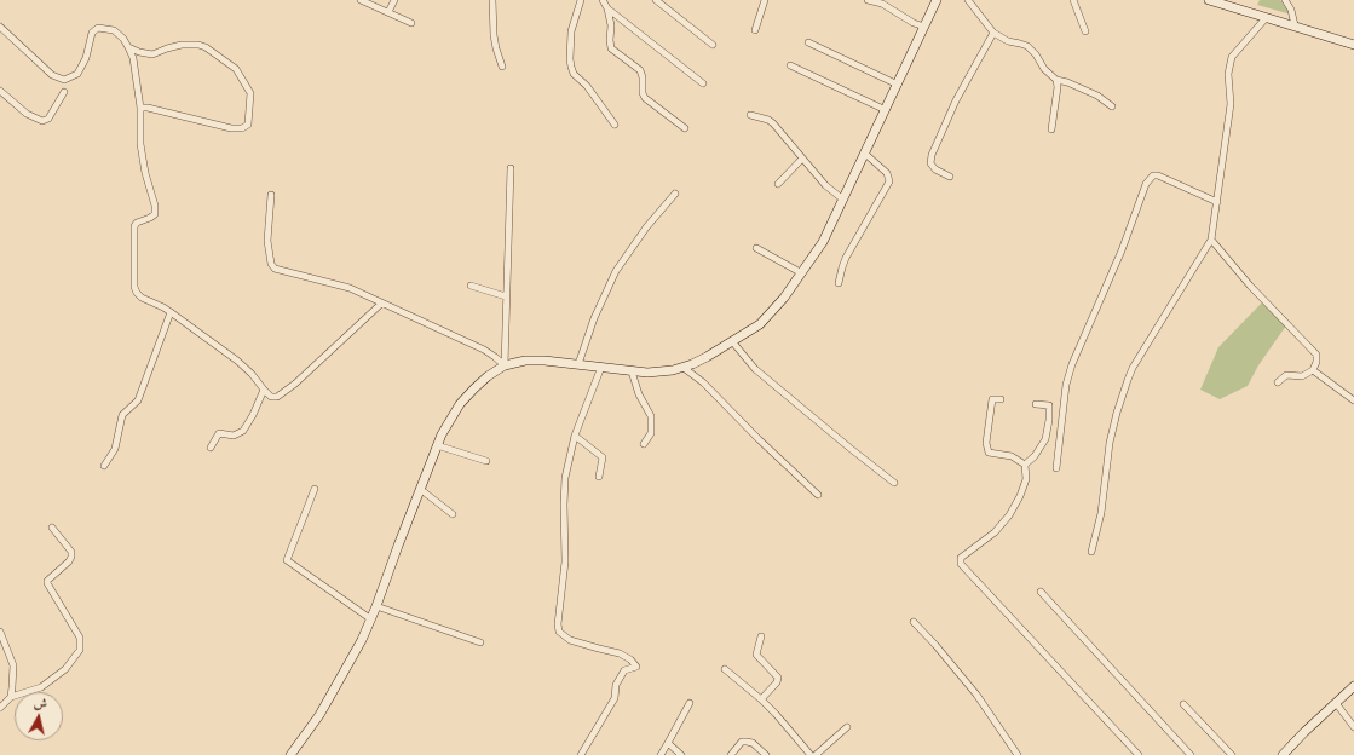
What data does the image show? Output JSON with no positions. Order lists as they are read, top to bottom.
{
  "north": "top"
}
